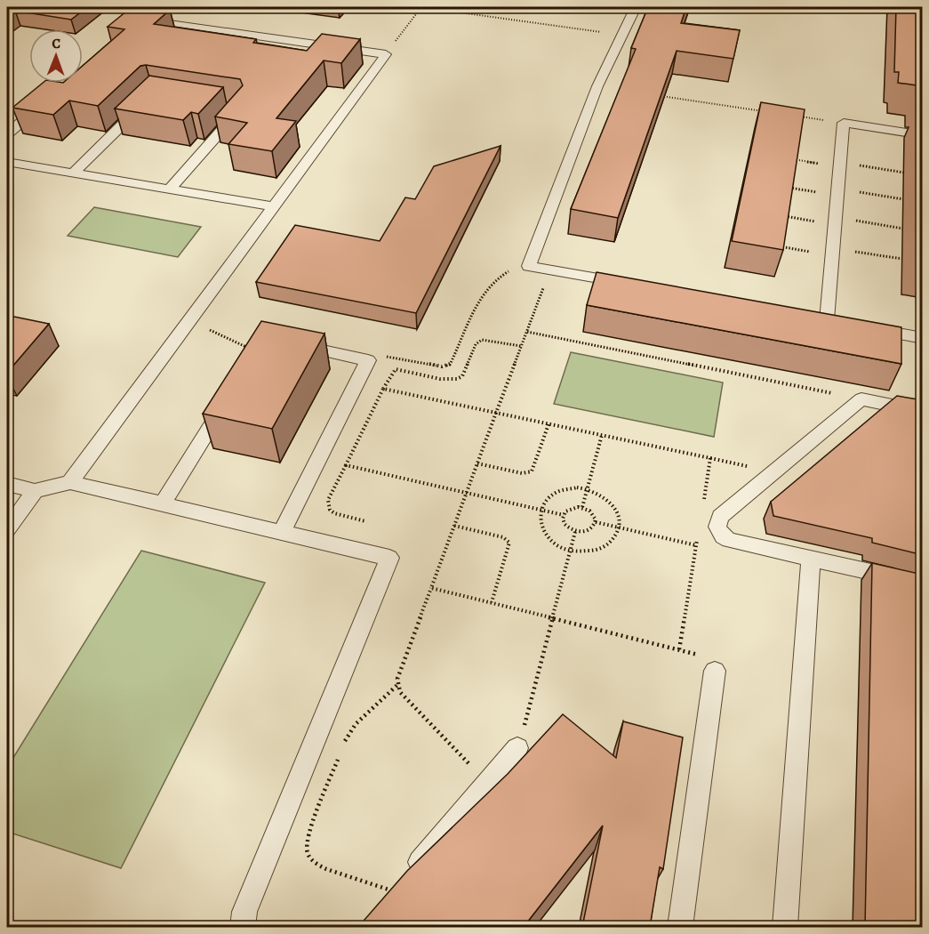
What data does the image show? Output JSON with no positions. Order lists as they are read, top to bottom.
{
  "north": "top"
}
